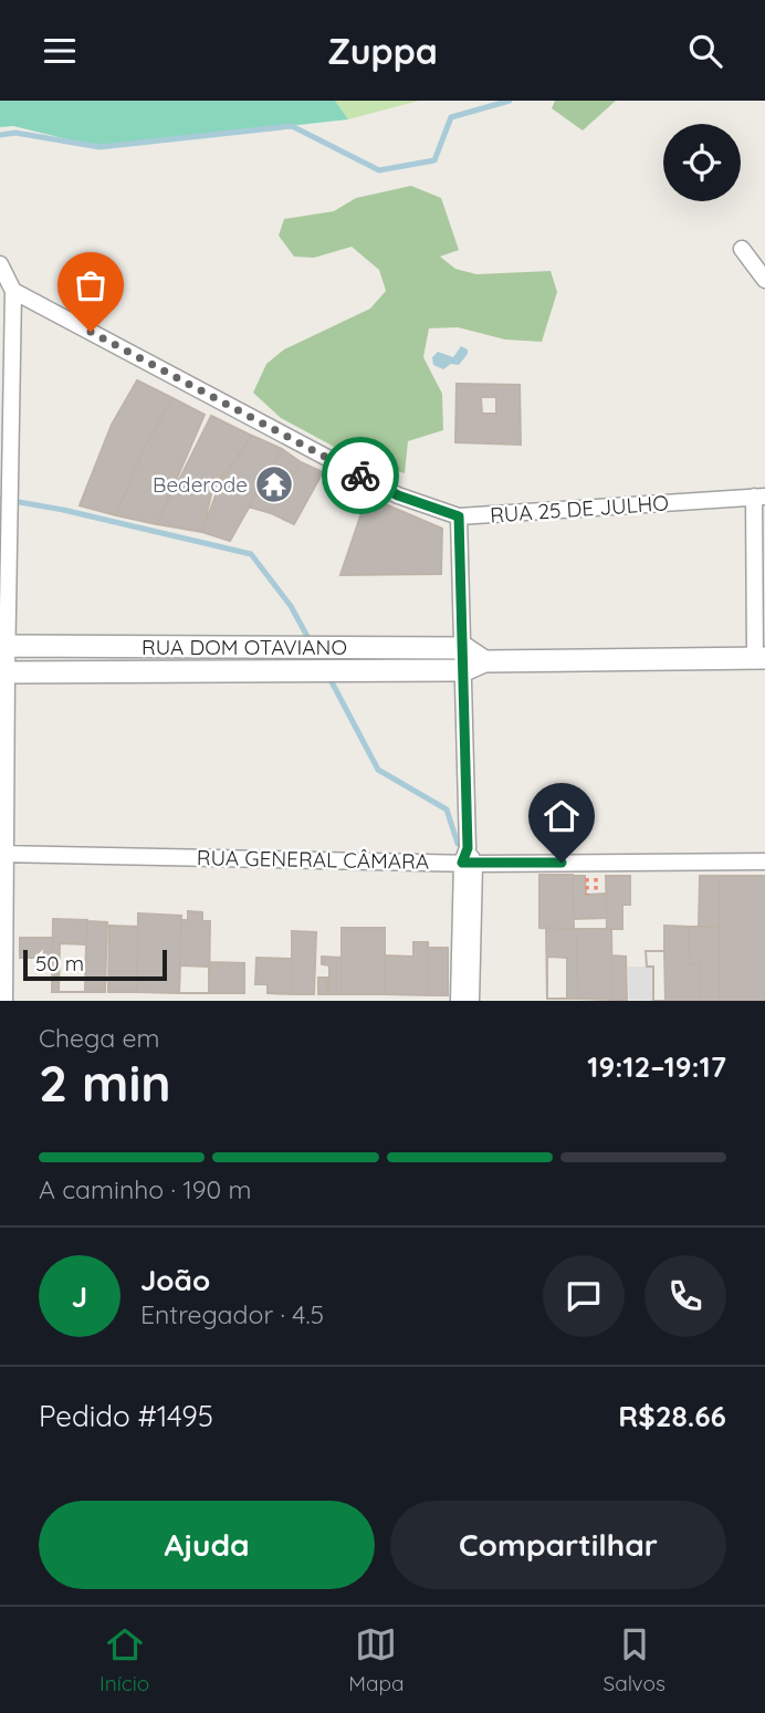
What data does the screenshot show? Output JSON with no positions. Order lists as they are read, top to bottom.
{
  "streets": {
    "street": ["RUA 25 DE JULHO", "RUA DOM OTAVIANO", "RUA GENERAL CÂMARA"]
  },
  "places": {
    "temple": ["Bederode"]
  },
  "scale_bar": "50 m",
  "page": {
    "header": "Zuppa",
    "scale": "50 m",
    "heading": ["2 min", "Chega em", "19:12–19:17"],
    "panel": [
      "João",
      "Entregador · 4.5",
      "Pedido #1495",
      "R$28.66"
    ],
    "bar": "A caminho · 190 m",
    "round": "J",
    "buttons": ["Ajuda", "Compartilhar"],
    "tabs": ["Início", "Mapa", "Salvos"]
  }
}
